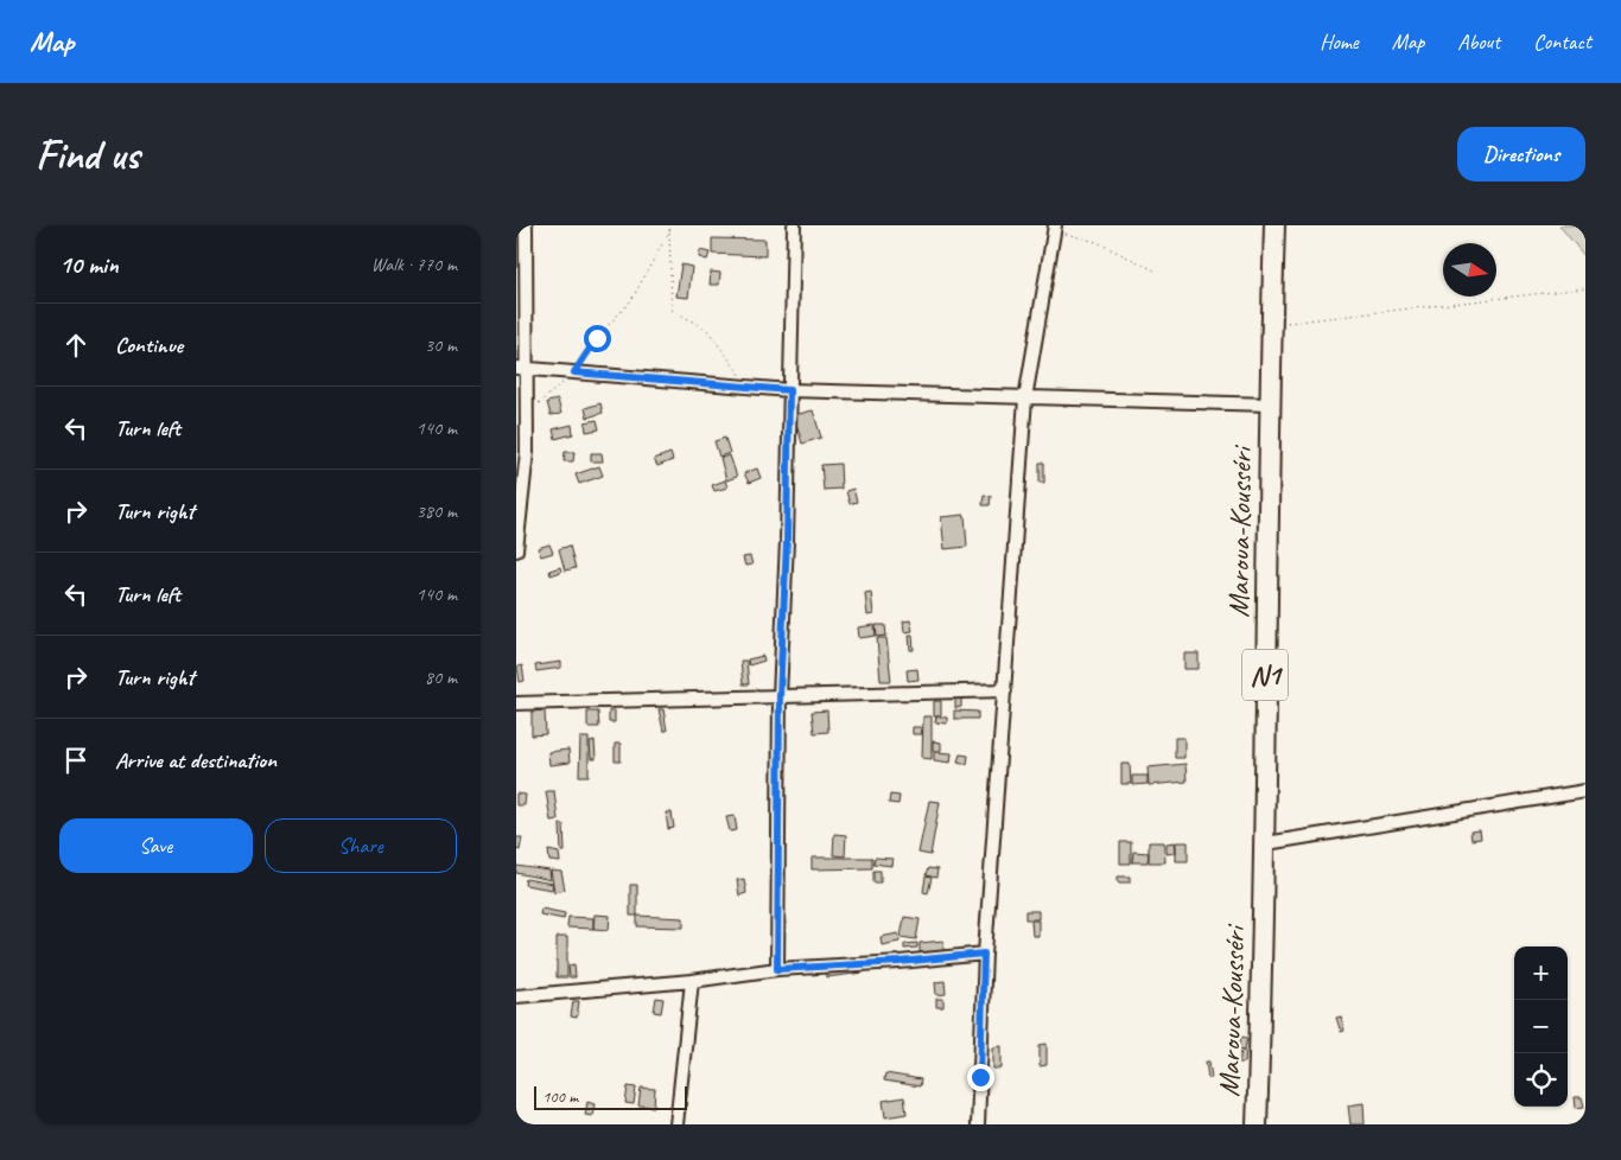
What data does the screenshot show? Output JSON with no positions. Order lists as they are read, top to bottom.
{
  "streets": {
    "highway": ["Maroua-Kousséri", "N1"]
  },
  "scale_bar": "100 m",
  "north": "right",
  "page": {
    "header": "Map",
    "nav": [
      "Home",
      "Map",
      "About",
      "Contact"
    ],
    "buttons": [
      "Directions",
      ["Save", "Share"]
    ],
    "title": "Find us",
    "heading": ["10 min", "Walk · 770 m"],
    "list": [
      ["Continue", "30 m"],
      ["Turn left", "140 m"],
      ["Turn right", "380 m"],
      ["Turn left", "140 m"],
      ["Turn right", "80 m"],
      "Arrive at destination"
    ],
    "map_buttons": ["+", "−"],
    "scale": "100 m"
  }
}
